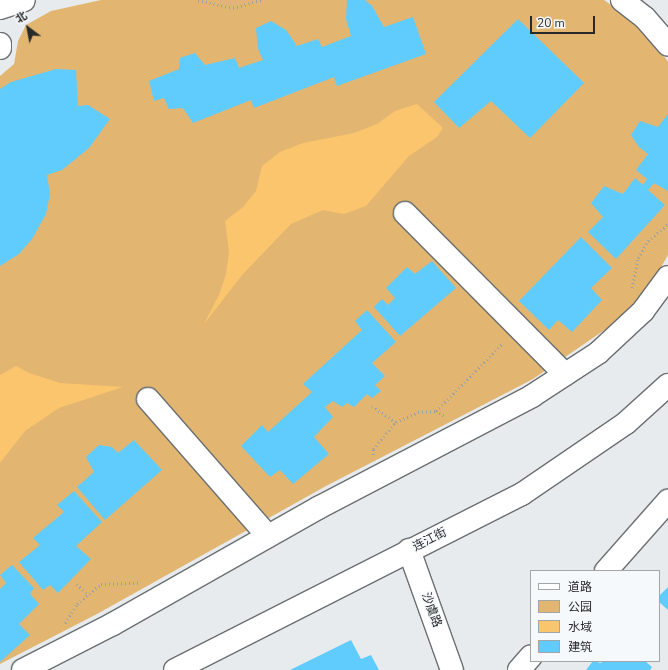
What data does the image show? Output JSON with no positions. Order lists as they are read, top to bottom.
{
  "streets": {
    "street": ["连江街", "沙虞路"]
  },
  "crossings": [
    ["连江街", "沙虞路"]
  ],
  "legend": [
    "道路",
    "公园",
    "水域",
    "建筑"
  ],
  "scale_bar": "20 m",
  "north": "top left"
}
